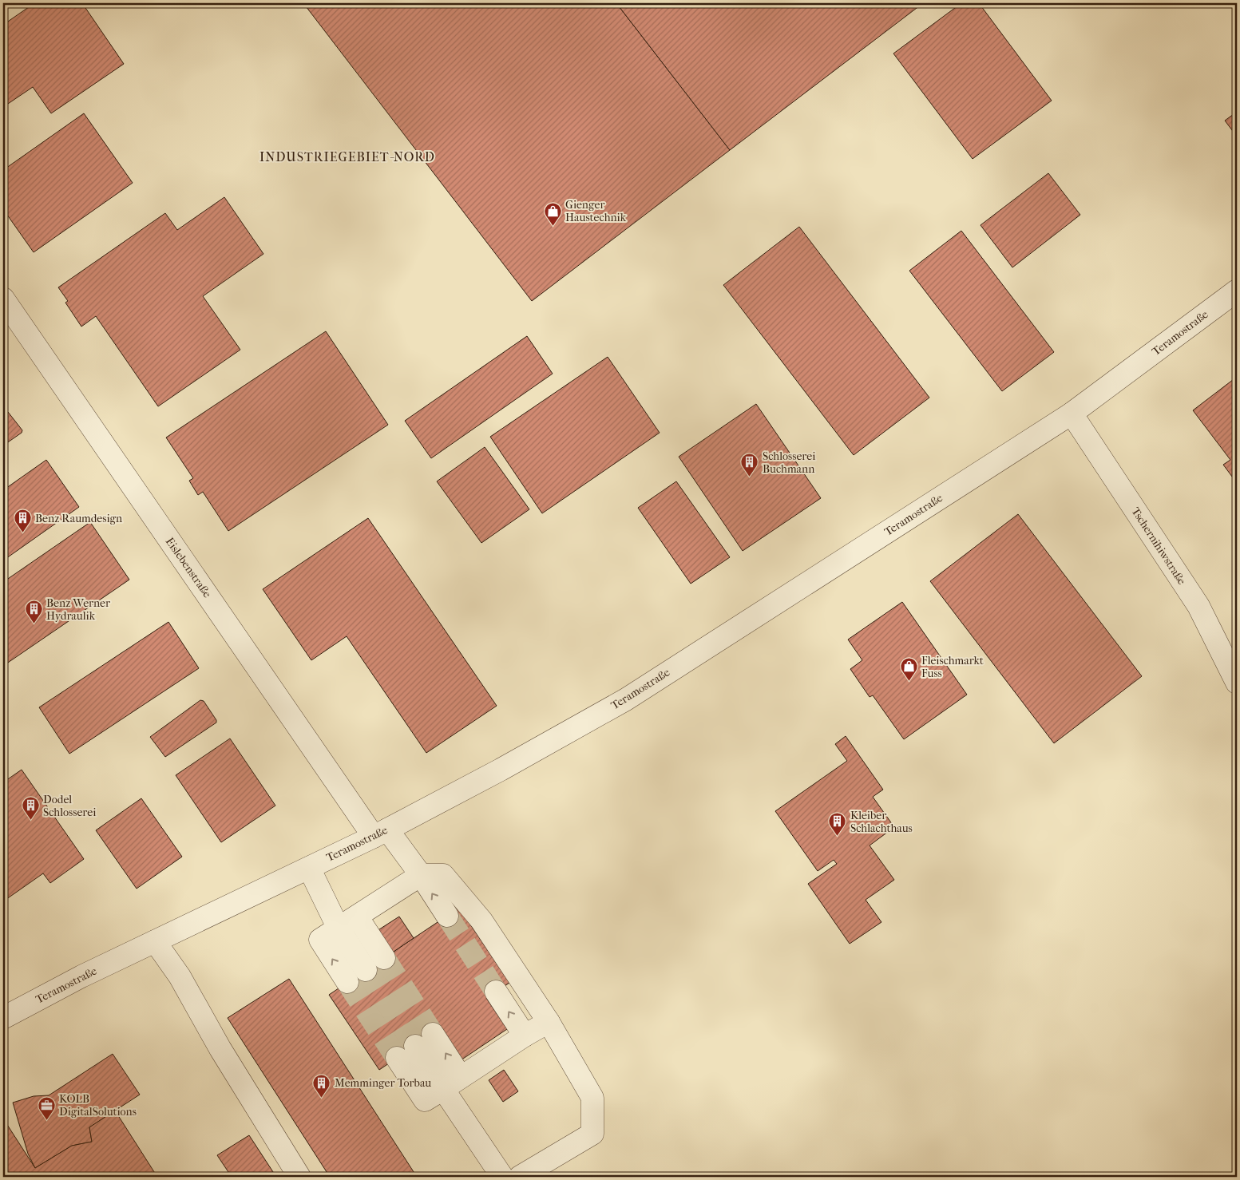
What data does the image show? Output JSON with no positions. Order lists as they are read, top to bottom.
{
  "streets": {
    "street": ["Teramostraße", "Tschernihiwstraße", "Eislebenstraße"]
  },
  "crossings": [
    ["Teramostraße", "Tschernihiwstraße"],
    ["Teramostraße", "Eislebenstraße"]
  ],
  "districts": ["INDUSTRIEGEBIET-NORD"],
  "places": {
    "shop": ["Gienger Haustechnik", "Fleischmarkt Fuss"],
    "building": [
      "Schlosserei Buchmann",
      "Benz Raumdesign",
      "Benz Werner Hydraulik",
      "Dodel Schlosserei",
      "Kleiber Schlachthaus",
      "Memminger Torbau"
    ],
    "office": ["KOLB DigitalSolutions"]
  }
}
